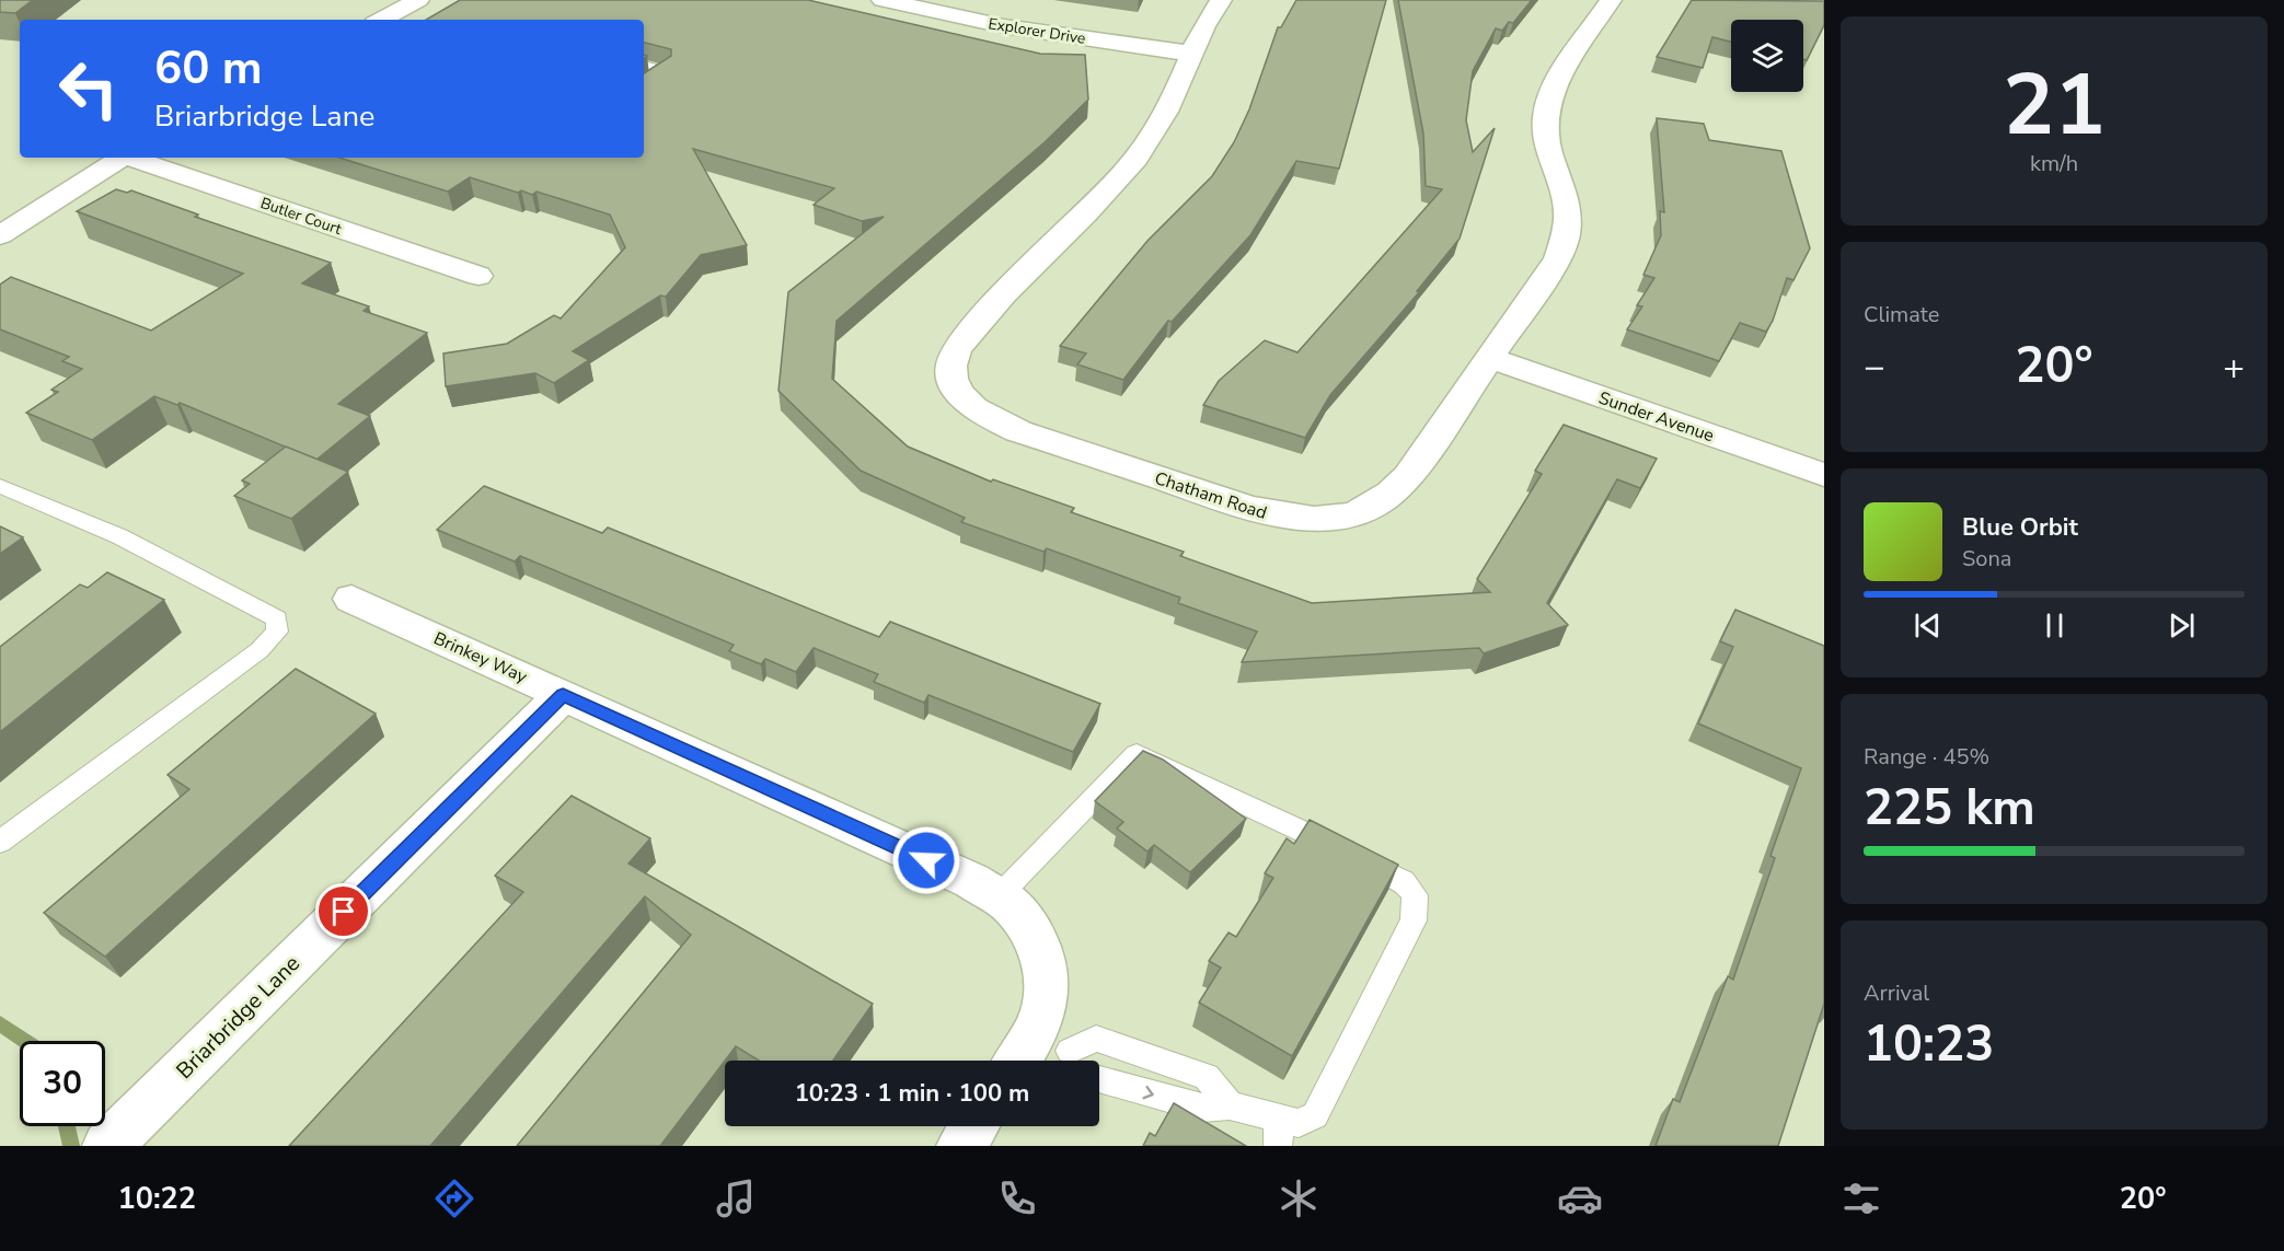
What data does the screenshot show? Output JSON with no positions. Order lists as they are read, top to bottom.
{
  "streets": {
    "street": [
      "Explorer Drive",
      "Butler Court",
      "Sunder Avenue",
      "Chatham Road",
      "Brinkey Way",
      "Briarbridge Lane"
    ]
  },
  "crossings": [
    ["Explorer Drive", "Chatham Road"],
    ["Sunder Avenue", "Chatham Road"],
    ["Brinkey Way", "Briarbridge Lane"]
  ],
  "page": {
    "tile": [
      ["21", "km/h"],
      "Climate",
      ["Range · 45%", "225 km"],
      ["Arrival", "10:23"]
    ],
    "turn": ["60 m", "Briarbridge Lane"],
    "heat": ["−", "20°", "+"],
    "song": ["Blue Orbit", "Sona"],
    "limit": "30",
    "trip": "10:23 · 1 min · 100 m",
    "tabs": ["10:22", "20°"]
  }
}
